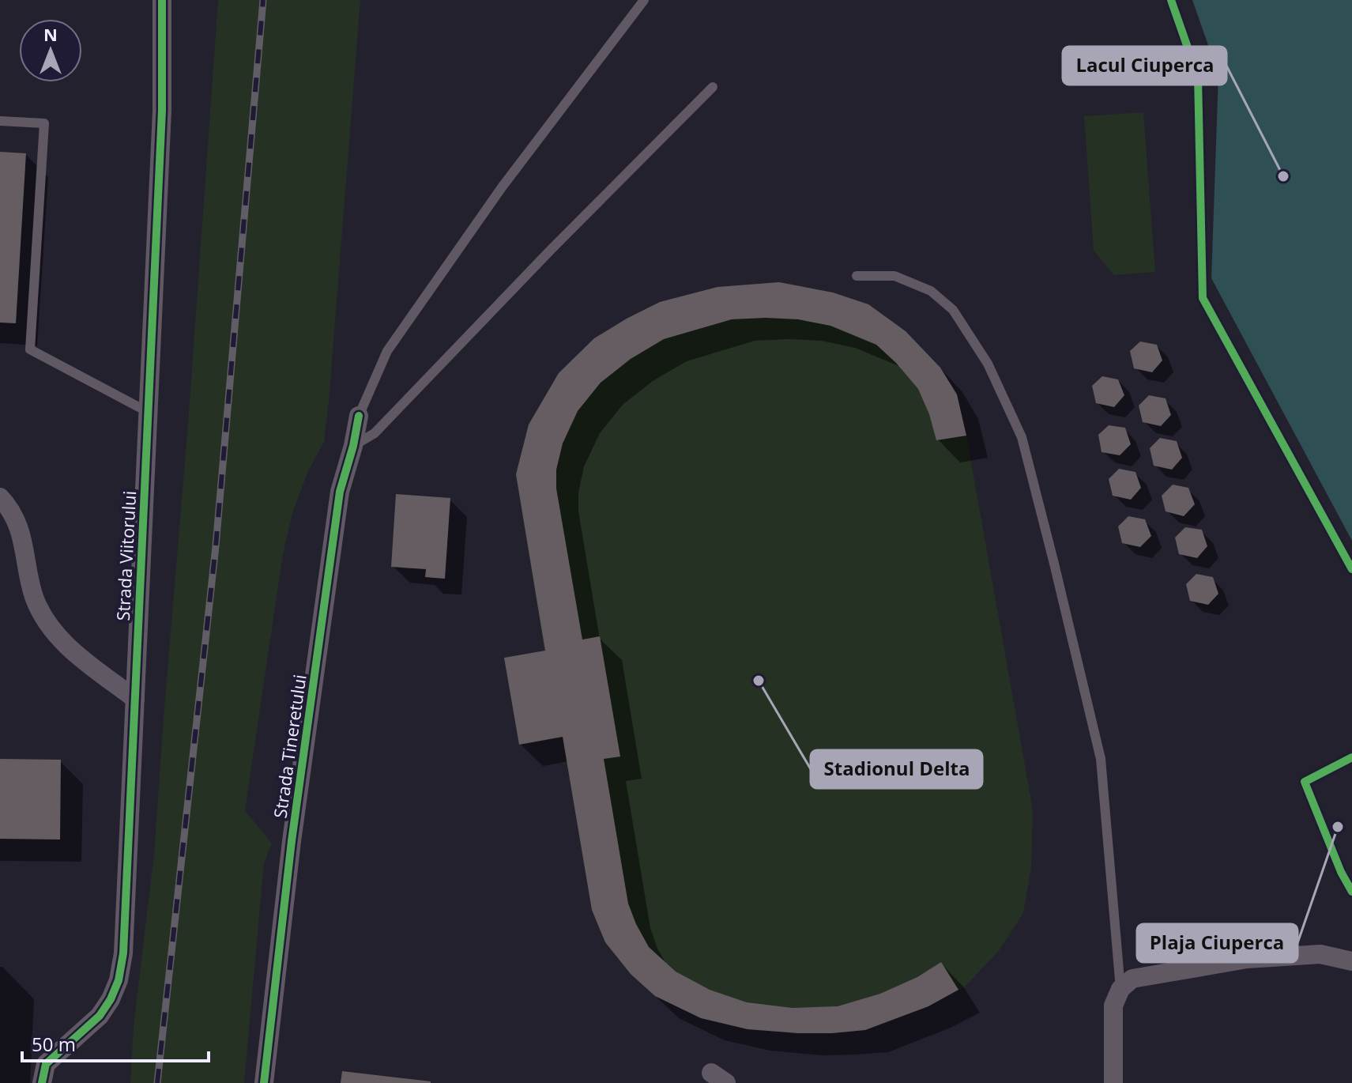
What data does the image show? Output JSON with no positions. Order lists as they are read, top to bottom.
{
  "streets": {
    "street": ["Strada Viitorului", "Strada Tineretului"]
  },
  "places": ["Lacul Ciuperca", "Stadionul Delta", "Plaja Ciuperca"],
  "scale_bar": "50 m",
  "north": "top"
}
